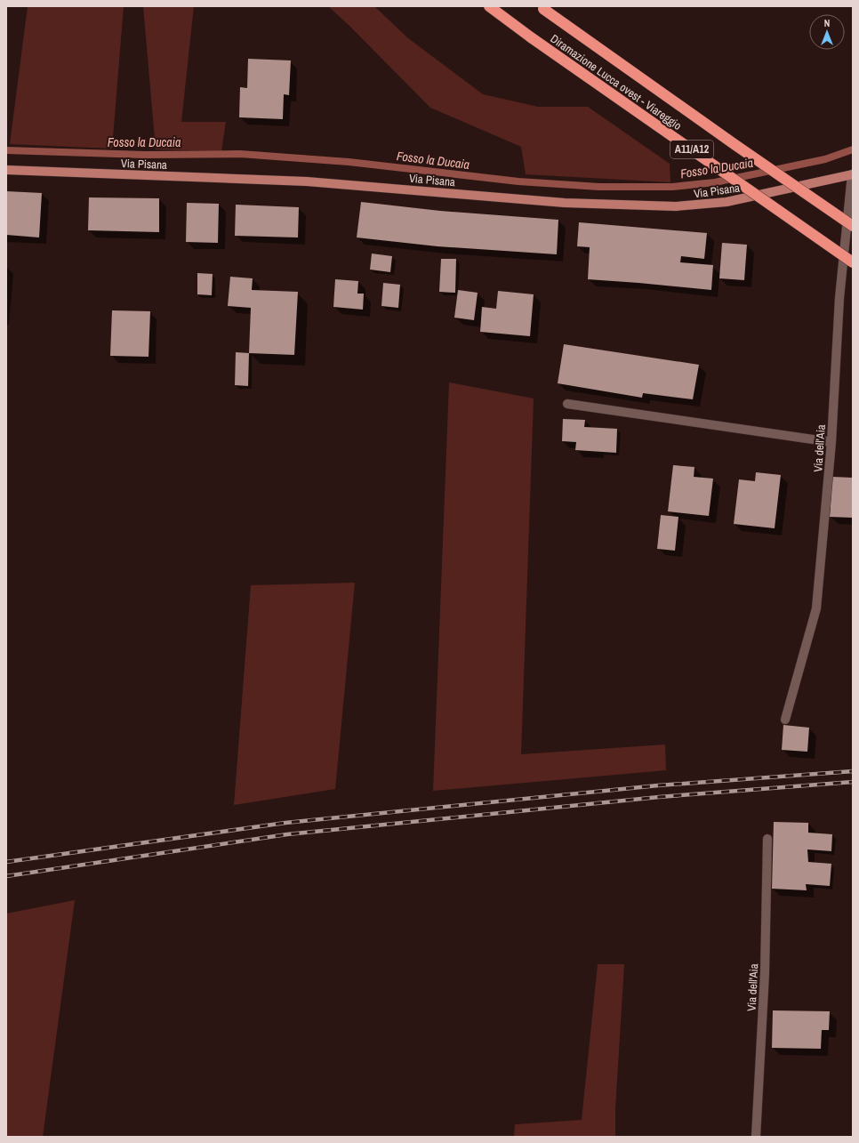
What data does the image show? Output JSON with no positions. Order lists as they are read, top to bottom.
{
  "streets": {
    "highway": ["Diramazione Lucca ovest - Viareggio", "A11/A12"],
    "main road": ["Via Pisana"],
    "street": ["Via dell'Aia"]
  },
  "crossings": [
    ["Via Pisana", "Via dell'Aia"]
  ],
  "water": ["Fosso la Ducaia"],
  "north": "top"
}
